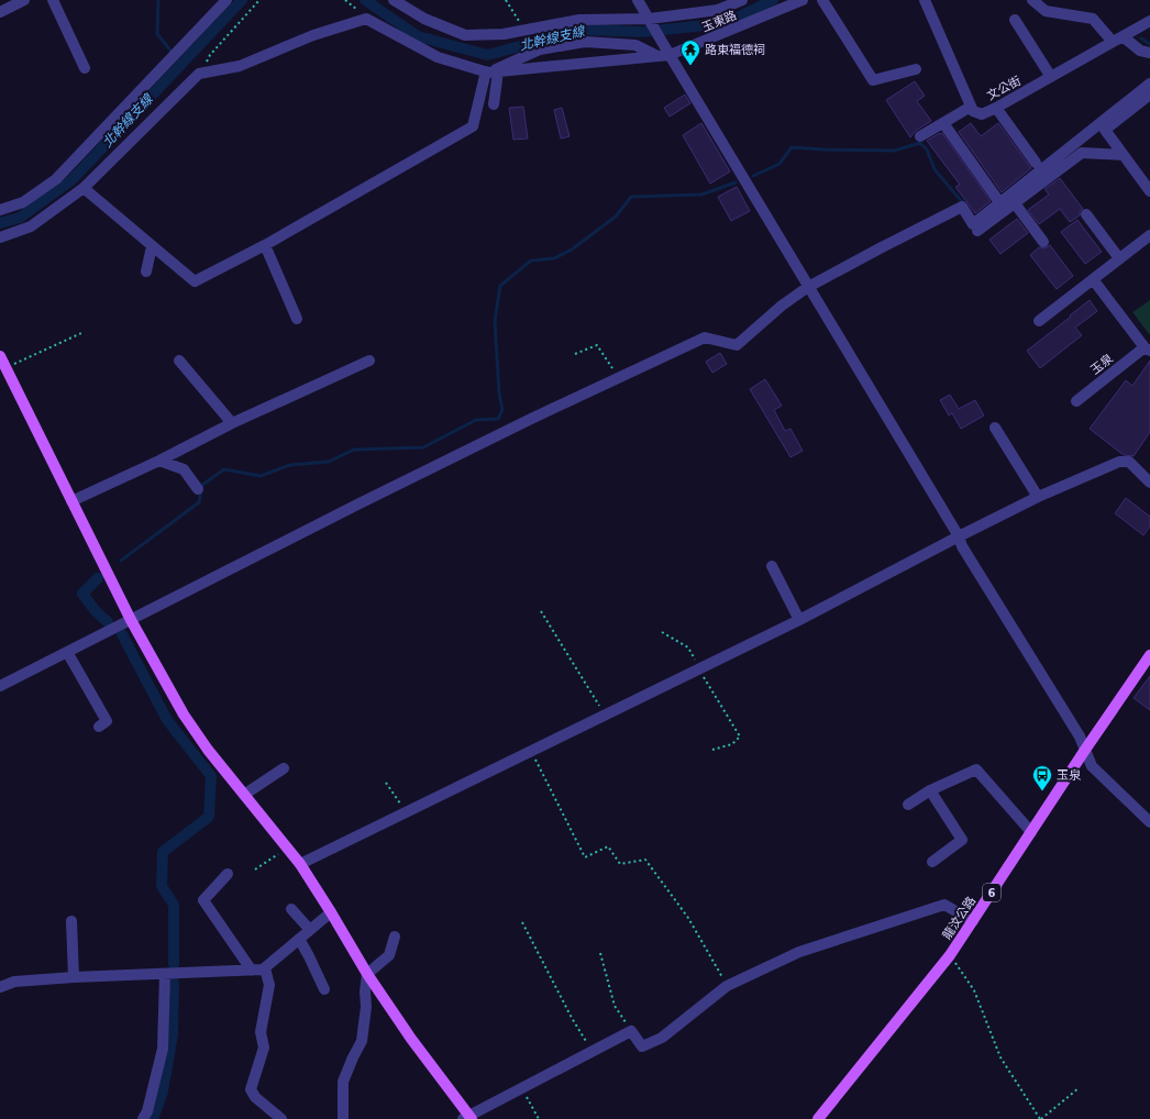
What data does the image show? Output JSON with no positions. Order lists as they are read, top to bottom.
{
  "streets": {
    "main road": ["6", "龍汶公路"],
    "street": ["玉東路", "文公街", "玉泉"]
  },
  "water": ["北幹線支線"],
  "places": {
    "temple": ["路東福德祠"],
    "bus stop": ["玉泉"]
  }
}
